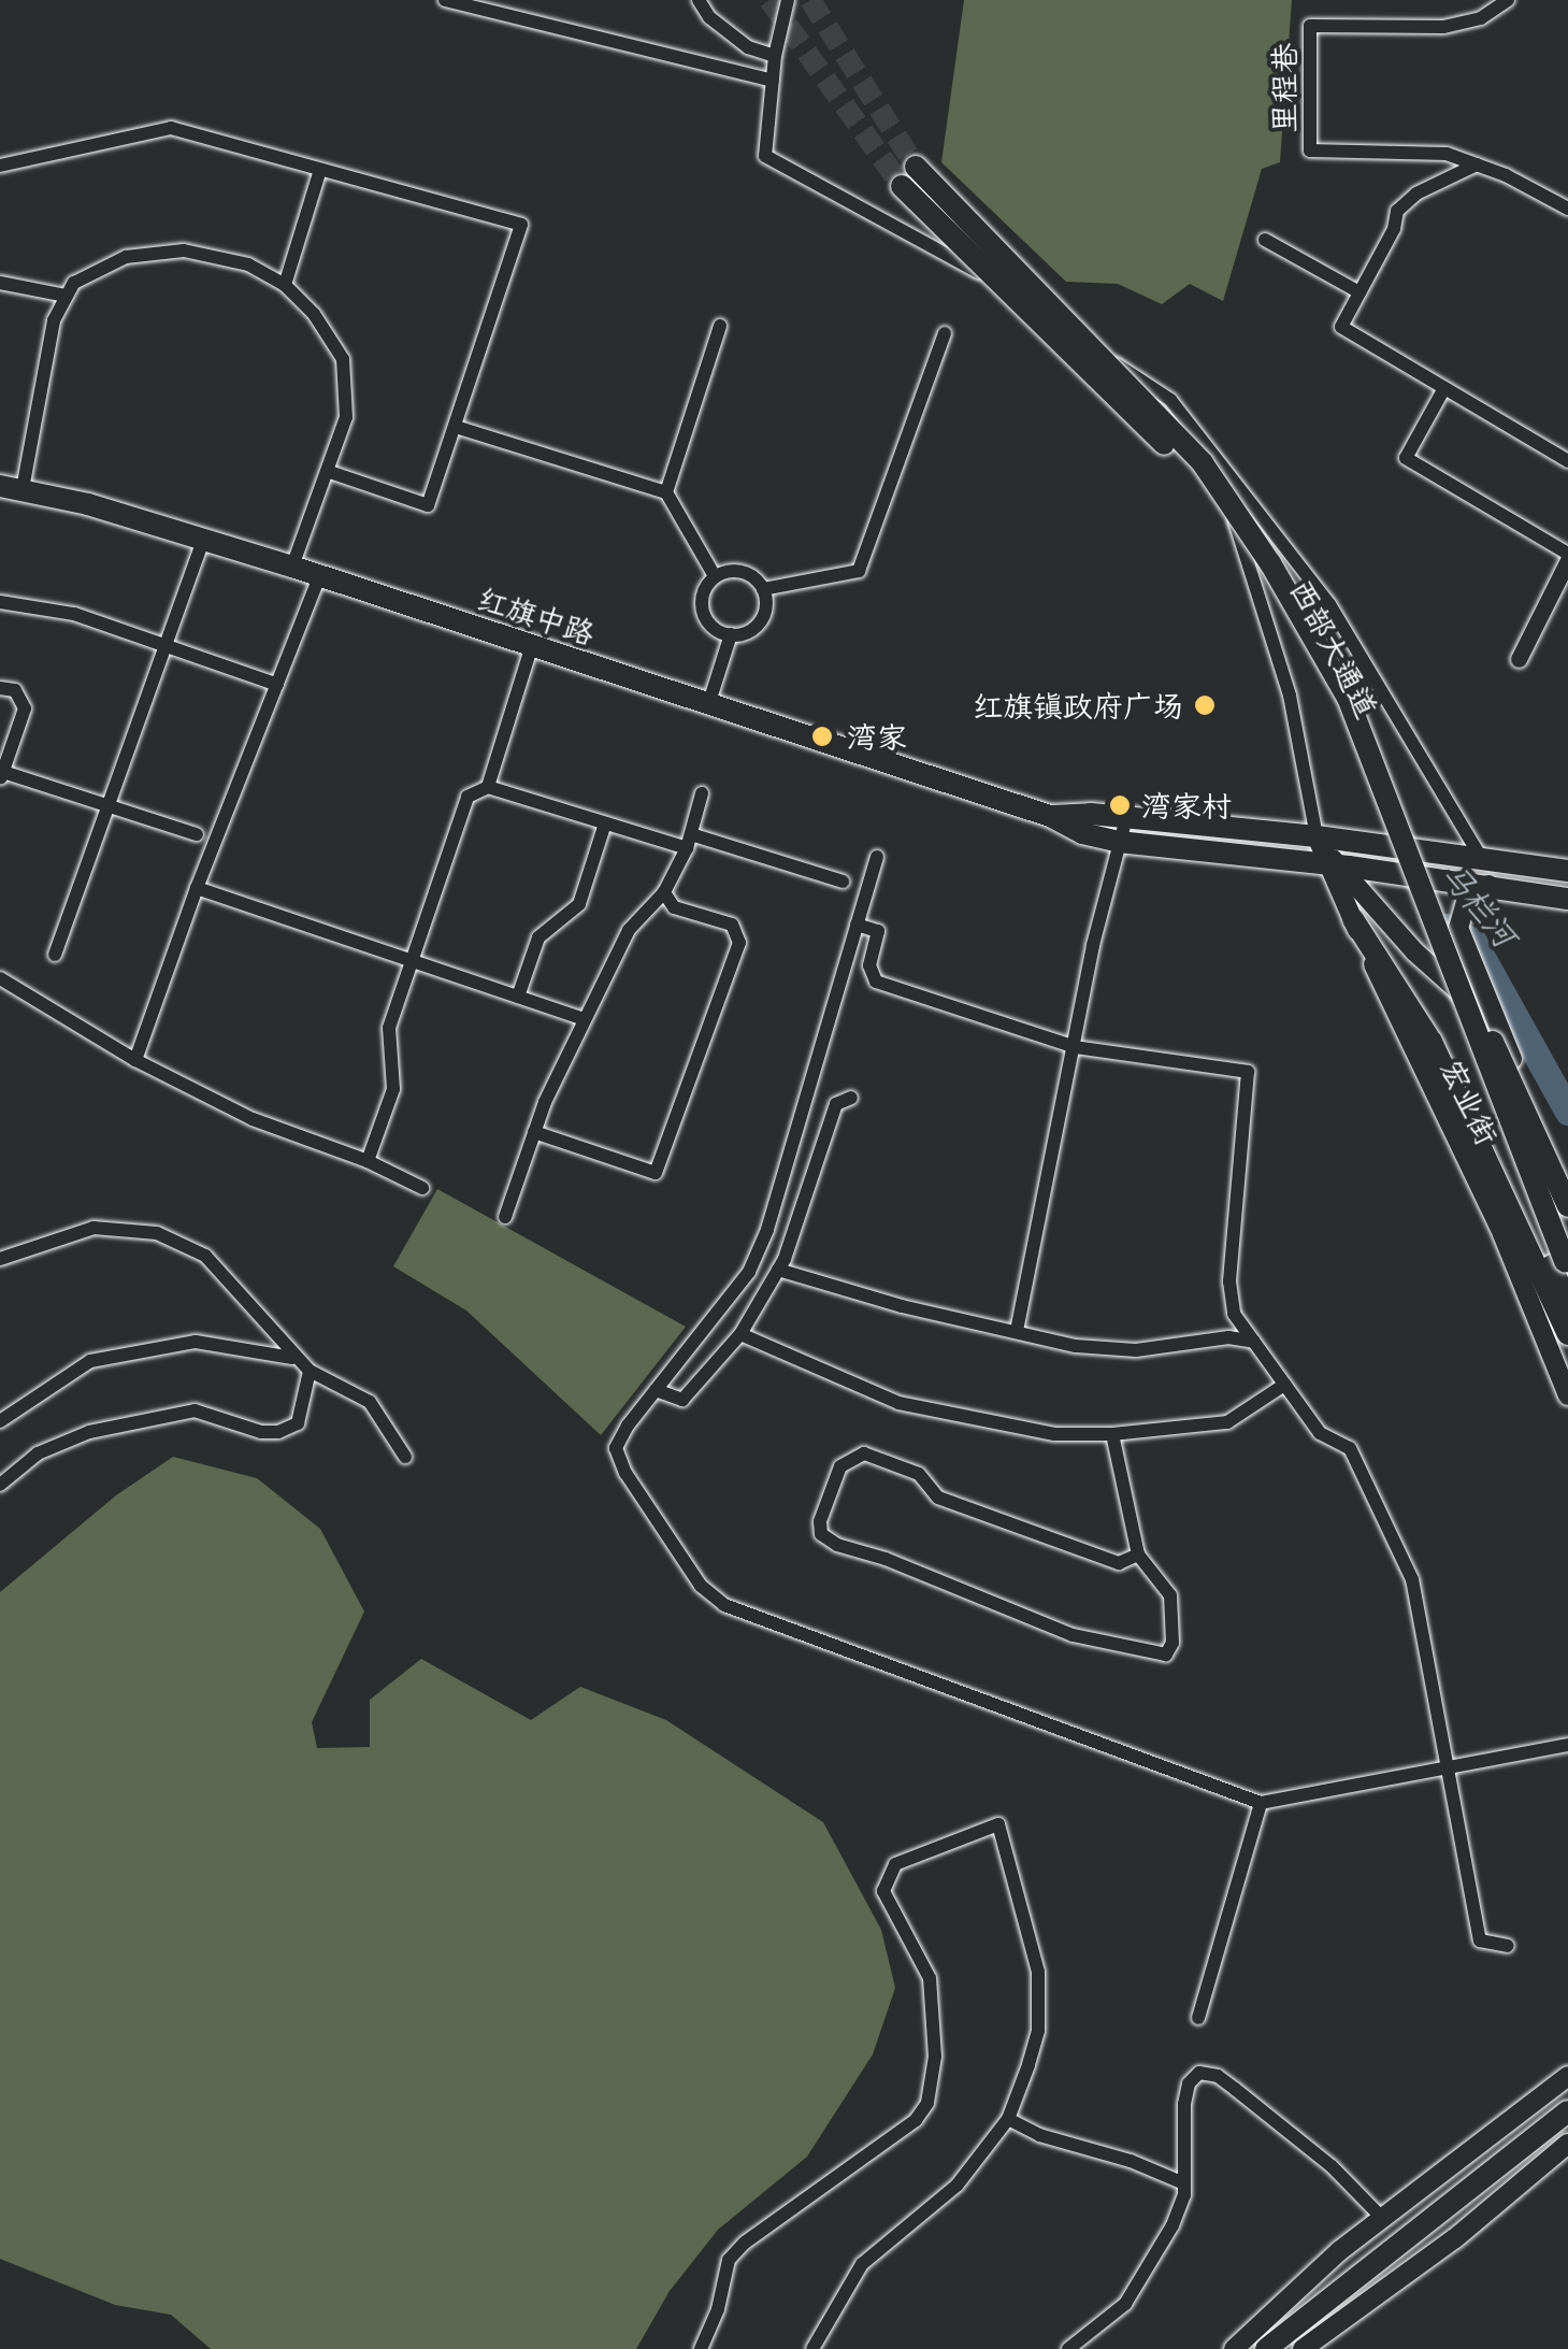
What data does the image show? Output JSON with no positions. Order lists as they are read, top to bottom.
{
  "streets": {
    "main road": ["红旗中路", "西部大通道", "宏业街"],
    "street": ["里程巷"]
  },
  "crossings": [
    ["红旗中路", "宏业街"]
  ],
  "water": ["马栏河"],
  "places": ["红旗镇政府广场", "湾家", "湾家村"]
}
